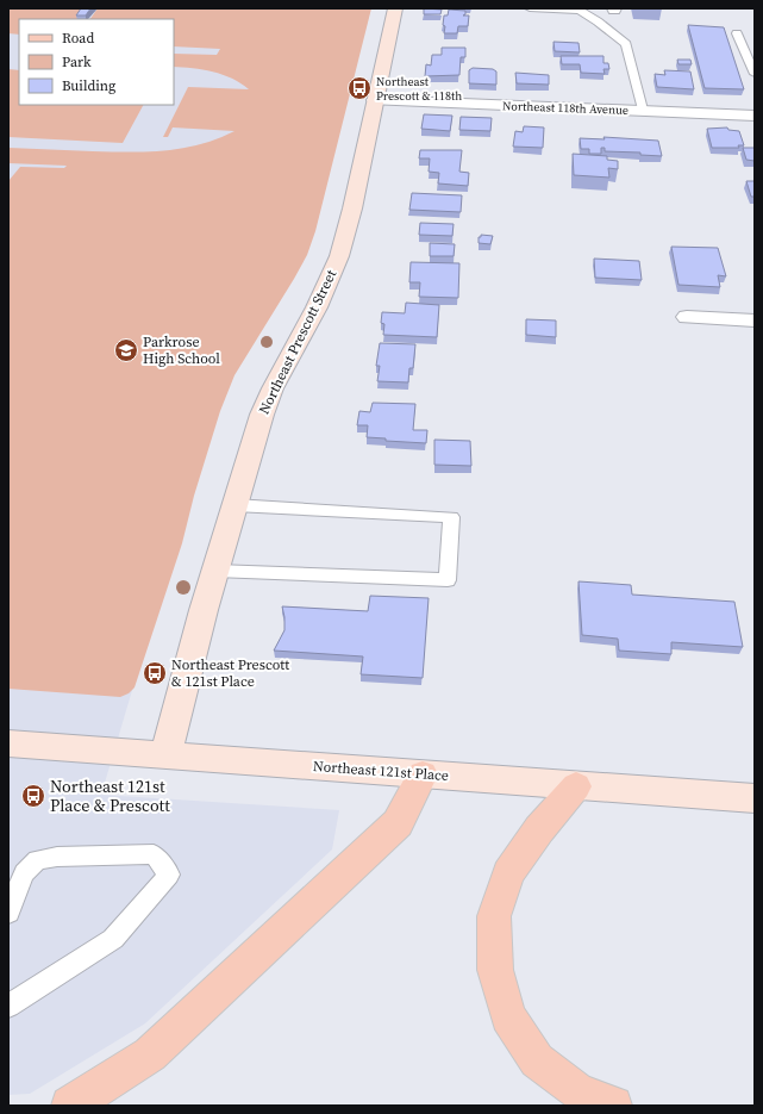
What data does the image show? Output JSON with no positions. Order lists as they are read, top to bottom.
{
  "streets": {
    "street": ["Northeast 118th Avenue", "Northeast Prescott Street", "Northeast 121st Place"]
  },
  "crossings": [
    ["Northeast 118th Avenue", "Northeast Prescott Street"],
    ["Northeast Prescott Street", "Northeast 121st Place"]
  ],
  "places": {
    "bus stop": ["Northeast Prescott & 118th", "Northeast Prescott & 121st Place", "Northeast 121st Place & Prescott"],
    "school or university": ["Parkrose High School"]
  },
  "legend": ["Road", "Park", "Building"]
}
